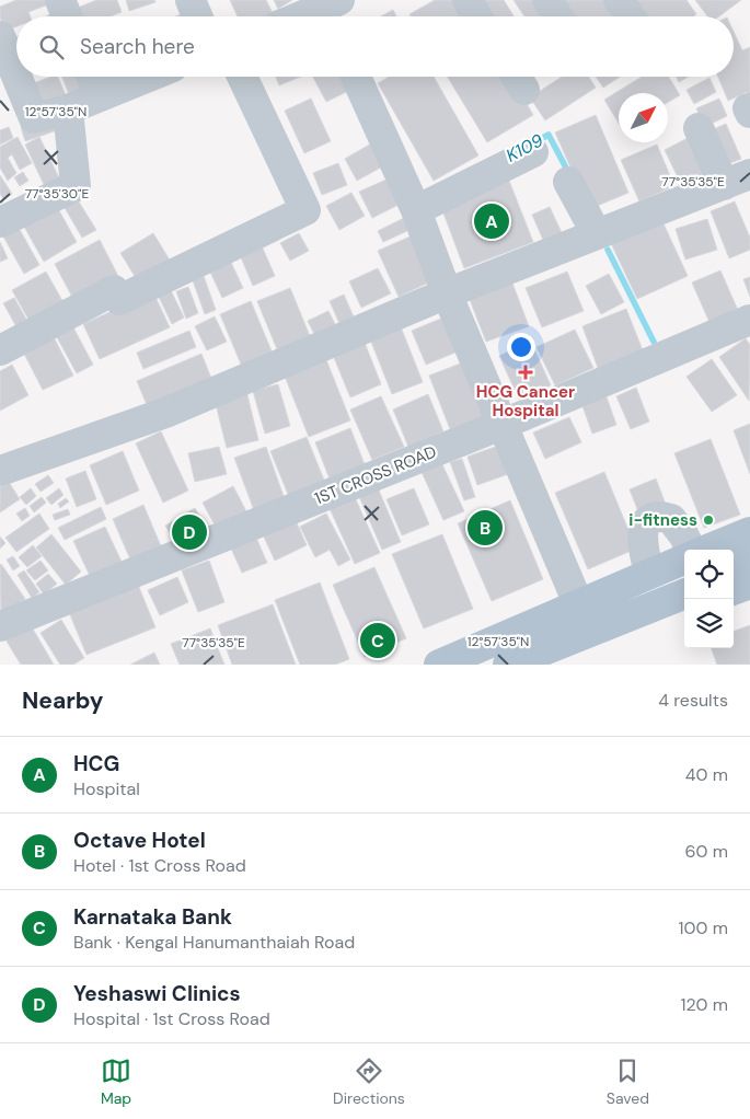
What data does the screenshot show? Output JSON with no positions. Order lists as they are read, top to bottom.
{
  "streets": {
    "street": ["1ST CROSS ROAD"]
  },
  "water": ["K109"],
  "places": {
    "health": ["HCG Cancer Hospital"],
    "other": ["i-fitness"]
  },
  "north": "top right",
  "page": {
    "search": "Search here",
    "pins": [
      "A",
      "B",
      "D",
      "C"
    ],
    "heading": ["Nearby", "4 results"],
    "list": [
      {
        "mark": "A",
        "name": "HCG",
        "note": "Hospital",
        "value": "40 m"
      },
      {
        "mark": "B",
        "name": "Octave Hotel",
        "note": "Hotel · 1st Cross Road",
        "value": "60 m"
      },
      {
        "mark": "C",
        "name": "Karnataka Bank",
        "note": "Bank · Kengal Hanumanthaiah Road",
        "value": "100 m"
      },
      {
        "mark": "D",
        "name": "Yeshaswi Clinics",
        "note": "Hospital · 1st Cross Road",
        "value": "120 m"
      }
    ],
    "nav": ["Map", "Directions", "Saved"]
  },
  "coordinates": ["12°57'35\"N", "77°35'35\"E", "77°35'30\"E"]
}
